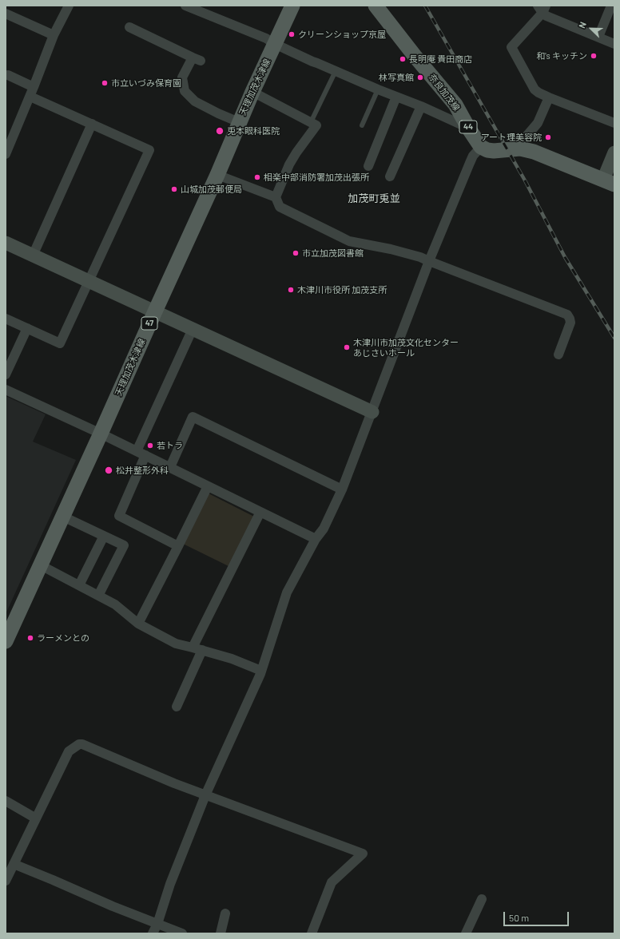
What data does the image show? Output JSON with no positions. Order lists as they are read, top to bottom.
{
  "streets": {
    "main road": [
      "天理加茂木津線",
      "奈良加茂線",
      "44",
      "47"
    ]
  },
  "districts": ["加茂町兎並"],
  "places": [
    "クリーンショップ京屋",
    "和's キッチン",
    "長明庵 貴田商店",
    "林写真館",
    "市立いづみ保育園",
    "兎本眼科医院",
    "アート理美容院",
    "相楽中部消防署加茂出張所",
    "山城加茂郵便局",
    "市立加茂図書館",
    "木津川市役所 加茂支所",
    "木津川市加茂文化センター あじさいホール",
    "若トラ",
    "松井整形外科",
    "ラーメンとの"
  ],
  "scale_bar": "50 m",
  "north": "top left"
}
